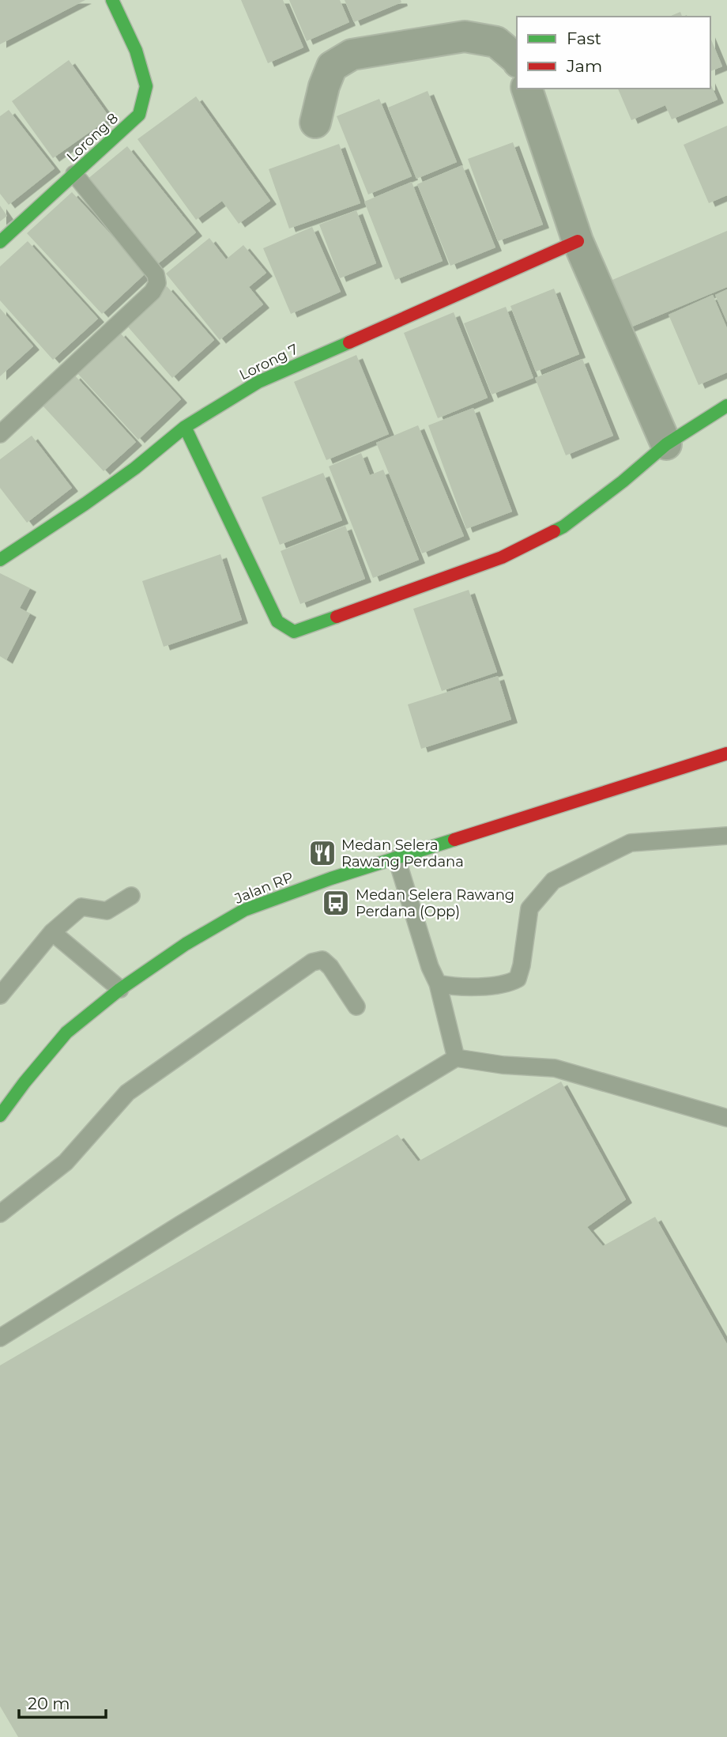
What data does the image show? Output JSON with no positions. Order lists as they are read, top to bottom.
{
  "streets": {
    "street": ["Lorong 8", "Lorong 7", "Jalan RP"]
  },
  "places": {
    "restaurant": ["Medan Selera Rawang Perdana"],
    "bus stop": ["Medan Selera Rawang Perdana (Opp)"]
  },
  "legend": ["Fast", "Jam"],
  "scale_bar": "20 m"
}
